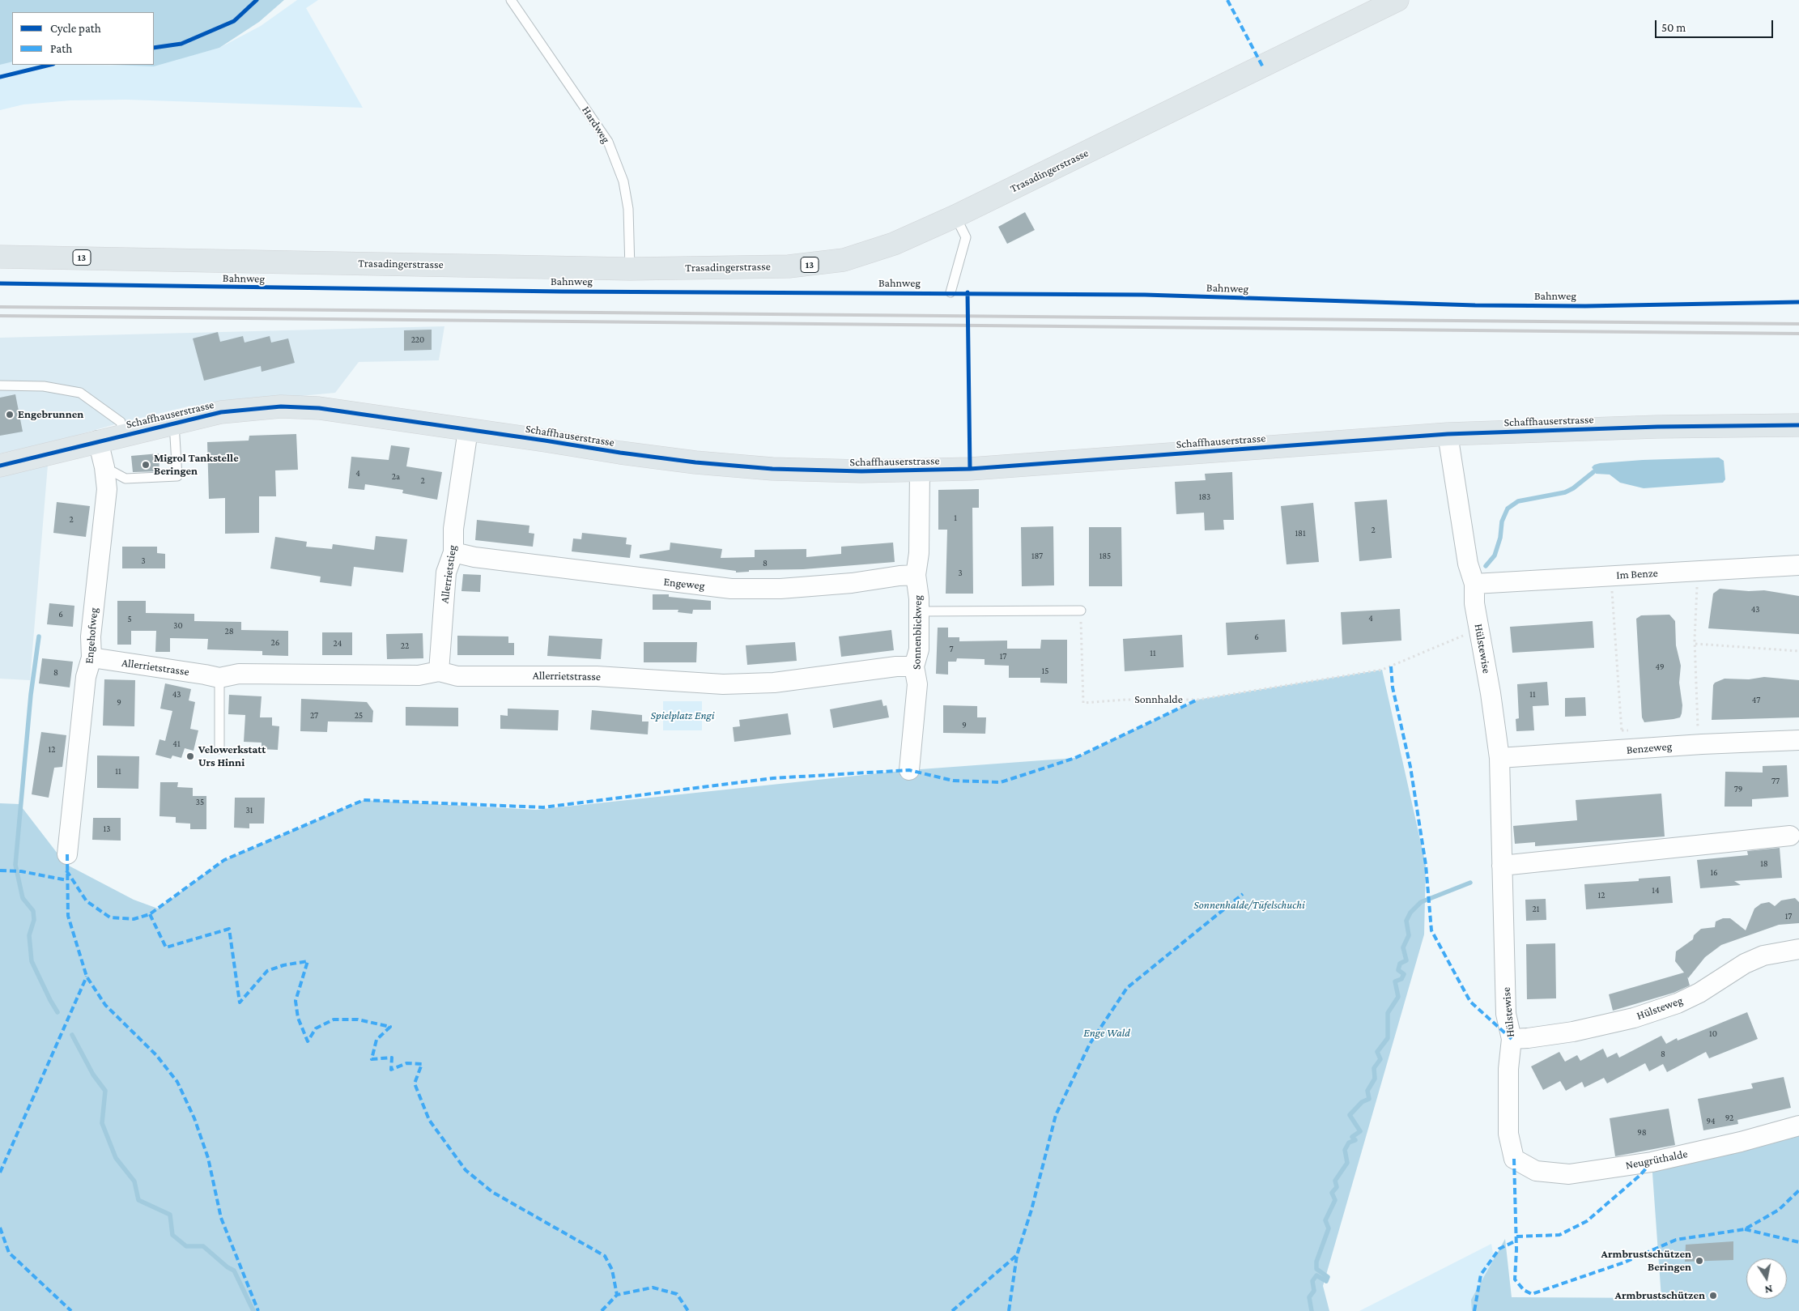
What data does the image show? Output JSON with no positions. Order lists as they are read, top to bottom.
{
  "streets": {
    "main road": ["Trasadingerstrasse", "13", "Schaffhauserstrasse"],
    "street": [
      "Allerrietstieg",
      "Im Benze",
      "Engeweg",
      "Sonnenblickweg",
      "Engehofweg",
      "Hülstewise",
      "Allerrietstrasse",
      "Benzeweg",
      "Hülsteweg",
      "Neugrüthalde"
    ],
    "lane": ["Hardweg"],
    "path": ["Sonnhalde"],
    "cycle path": ["Bahnweg"]
  },
  "crossings": [
    ["Hardweg", "Trasadingerstrasse"],
    ["Schaffhauserstrasse", "Allerrietstieg"],
    ["Schaffhauserstrasse", "Sonnenblickweg"],
    ["Schaffhauserstrasse", "Engehofweg"],
    ["Schaffhauserstrasse", "Hülstewise"],
    ["Allerrietstieg", "Engeweg"],
    ["Allerrietstieg", "Allerrietstrasse"],
    ["Im Benze", "Hülstewise"],
    ["Engeweg", "Sonnenblickweg"],
    ["Sonnenblickweg", "Allerrietstrasse"],
    ["Engehofweg", "Allerrietstrasse"],
    ["Hülstewise", "Sonnhalde"],
    ["Hülstewise", "Benzeweg"],
    ["Hülstewise", "Hülsteweg"],
    ["Hülstewise", "Neugrüthalde"]
  ],
  "parks": ["Spielplatz Engi", "Sonnenhalde/Tüfelschuchi", "Enge Wald"],
  "places": [
    "Engebrunnen",
    "Migrol Tankstelle Beringen",
    "Velowerkstatt Urs Hinni",
    "Armbrustschützen Beringen",
    "Armbrustschützen"
  ],
  "house_numbers": [
    "220",
    "4",
    "2a",
    "2",
    "183",
    "1",
    "2",
    "2",
    "181",
    "187",
    "185",
    "3",
    "8",
    "3",
    "43",
    "6",
    "4",
    "5",
    "30",
    "28",
    "6",
    "26",
    "24",
    "22",
    "7",
    "11",
    "17",
    "49",
    "15",
    "8",
    "43",
    "11",
    "47",
    "9",
    "27",
    "25",
    "9",
    "41",
    "12",
    "11",
    "77",
    "79",
    "35",
    "31",
    "13",
    "18",
    "16",
    "14",
    "12",
    "21",
    "17",
    "10",
    "8",
    "92",
    "94",
    "98"
  ],
  "legend": ["Cycle path", "Path"],
  "scale_bar": "50 m",
  "north": "bottom"
}
